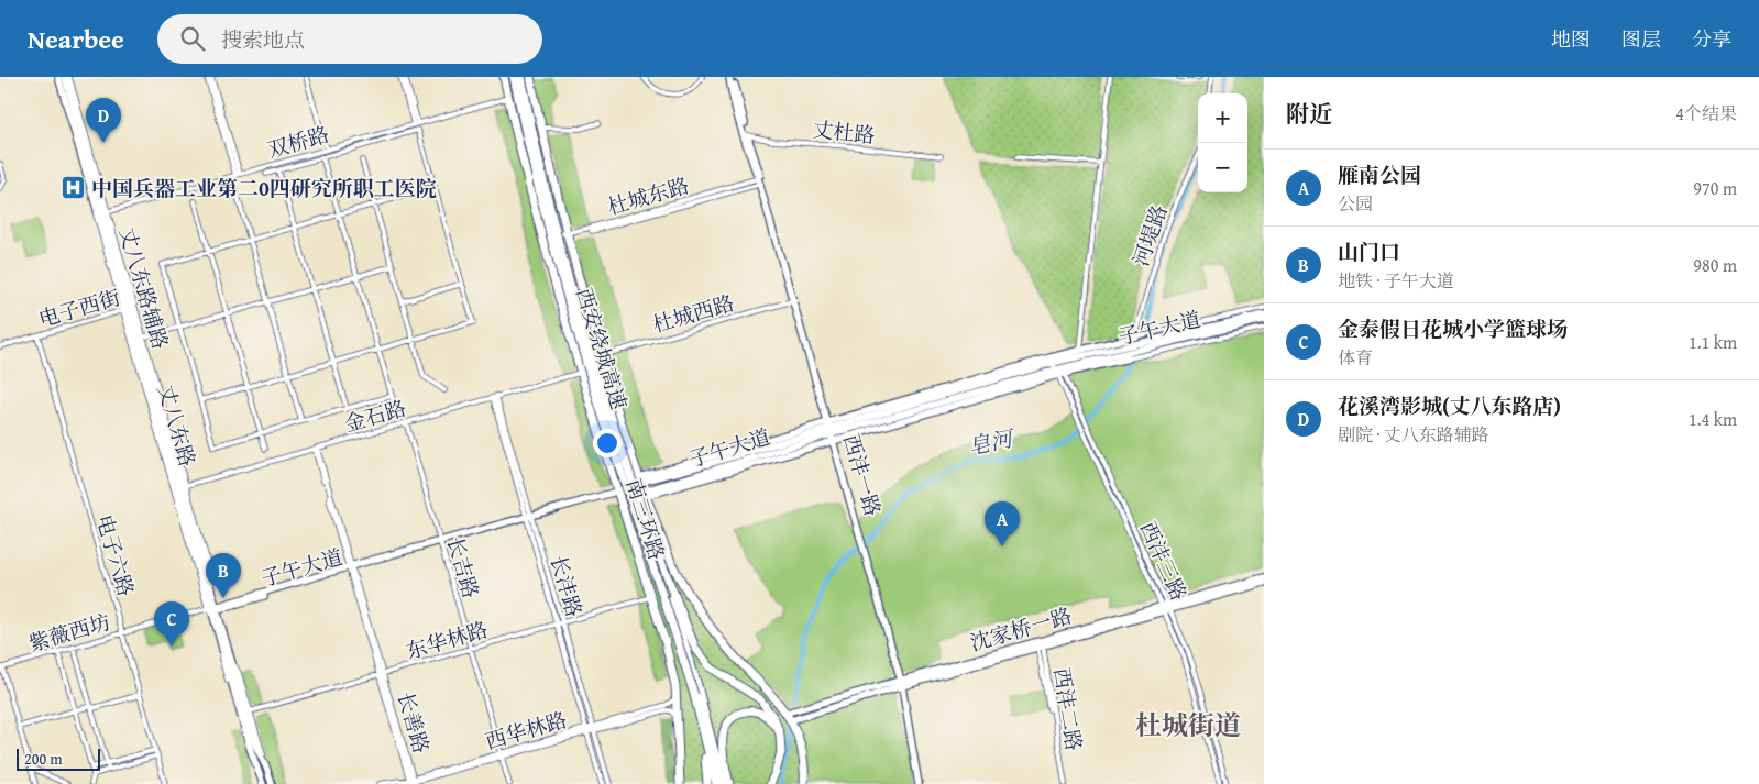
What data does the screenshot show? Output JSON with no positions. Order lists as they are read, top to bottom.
{
  "streets": {
    "highway": ["西安绕城高速", "南三环路"],
    "main road": [
      "子午大道",
      "丈八东路",
      "西沣一路",
      "沈家桥一路"
    ],
    "street": [
      "丈杜路",
      "双桥路",
      "杜城东路",
      "河堤路",
      "丈八东路辅路",
      "电子西街",
      "杜城西路",
      "金石路",
      "电子六路",
      "西沣三路",
      "长吉路",
      "长沣路",
      "紫薇西坊",
      "东华林路",
      "西沣二路",
      "长善路",
      "西华林路"
    ]
  },
  "crossings": [
    ["丈杜路", "西沣一路"],
    ["双桥路", "丈八东路"],
    ["双桥路", "南三环路"],
    ["杜城东路", "西沣一路"],
    ["杜城东路", "南三环路"],
    ["河堤路", "子午大道"],
    ["丈八东路辅路", "电子西街"],
    ["丈八东路辅路", "子午大道"],
    ["丈八东路辅路", "丈八东路"],
    ["丈八东路辅路", "紫薇西坊"],
    ["电子西街", "丈八东路"],
    ["电子西街", "电子六路"],
    ["杜城西路", "西沣一路"],
    ["杜城西路", "南三环路"],
    ["子午大道", "丈八东路"],
    ["子午大道", "西沣一路"],
    ["子午大道", "南三环路"],
    ["子午大道", "西沣三路"],
    ["子午大道", "长吉路"],
    ["子午大道", "长沣路"],
    ["子午大道", "紫薇西坊"],
    ["子午大道", "长善路"],
    ["金石路", "丈八东路"],
    ["金石路", "南三环路"],
    ["金石路", "长吉路"],
    ["金石路", "长沣路"],
    ["金石路", "长善路"],
    ["丈八东路", "紫薇西坊"],
    ["丈八东路", "东华林路"],
    ["西沣一路", "沈家桥一路"],
    ["南三环路", "沈家桥一路"],
    ["南三环路", "东华林路"],
    ["南三环路", "西华林路"],
    ["电子六路", "紫薇西坊"],
    ["西沣三路", "沈家桥一路"],
    ["长吉路", "东华林路"],
    ["长吉路", "西华林路"],
    ["长沣路", "东华林路"],
    ["长沣路", "西华林路"],
    ["沈家桥一路", "西沣二路"],
    ["东华林路", "长善路"],
    ["长善路", "西华林路"]
  ],
  "districts": ["杜城街道"],
  "water": ["皂河"],
  "places": {
    "hospital": ["中国兵器工业第二0四研究所职工医院"]
  },
  "scale_bar": "200 m",
  "page": {
    "header": "Nearbee",
    "search": "搜索地点",
    "nav": ["地图", "图层", "分享"],
    "heading": ["附近", "4个结果"],
    "map_buttons": ["+", "−"],
    "pins": [
      "D",
      "A",
      "B",
      "C"
    ],
    "list": [
      {
        "mark": "A",
        "name": "雁南公园",
        "note": "公园",
        "value": "970 m"
      },
      {
        "mark": "B",
        "name": "山门口",
        "note": "地铁 · 子午大道",
        "value": "980 m"
      },
      {
        "mark": "C",
        "name": "金泰假日花城小学篮球场",
        "note": "体育",
        "value": "1.1 km"
      },
      {
        "mark": "D",
        "name": "花溪湾影城(丈八东路店)",
        "note": "剧院 · 丈八东路辅路",
        "value": "1.4 km"
      }
    ],
    "scale": "200 m"
  }
}
